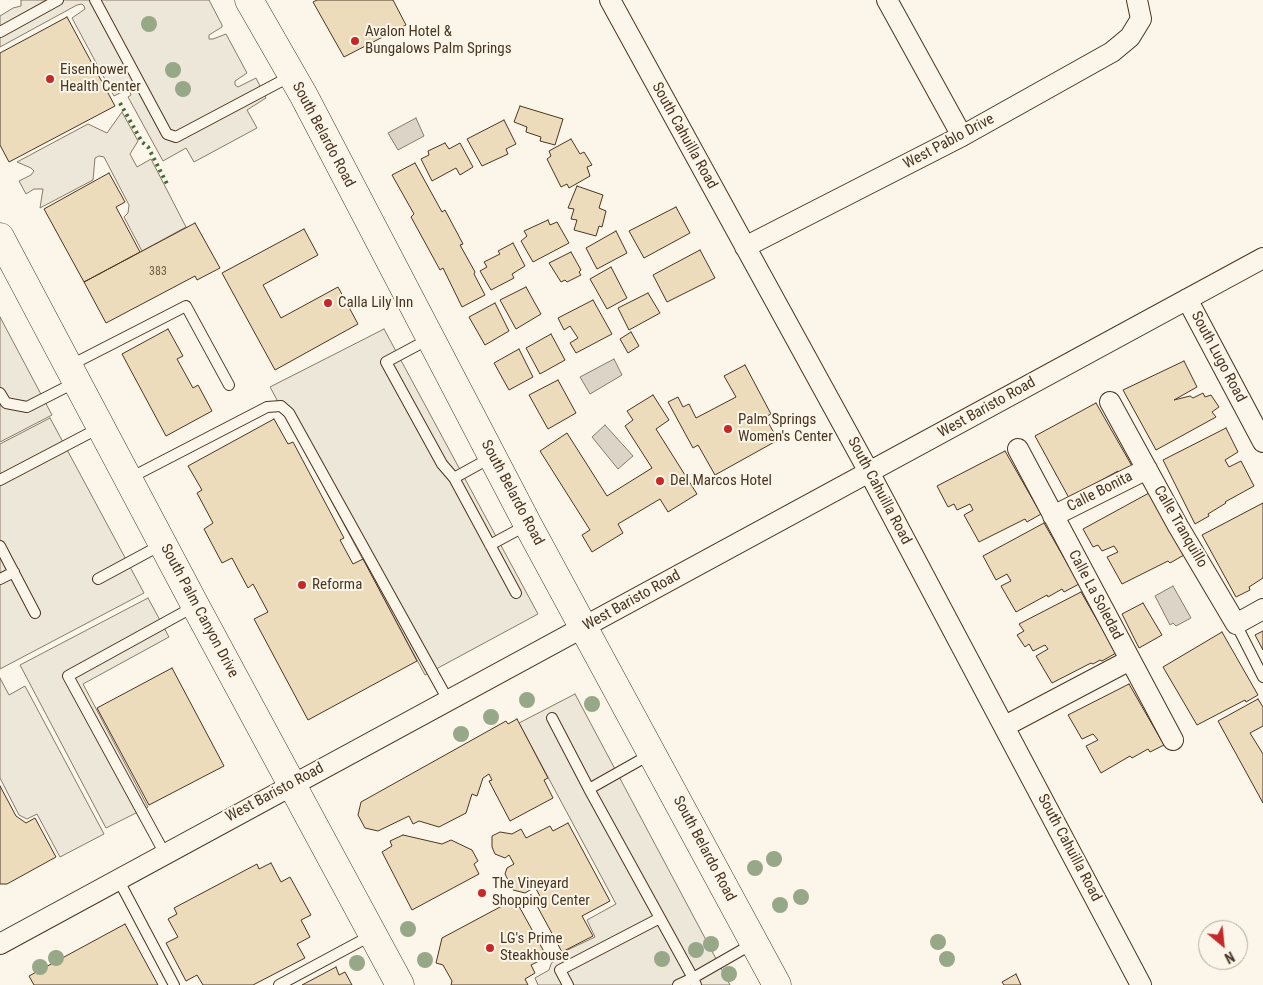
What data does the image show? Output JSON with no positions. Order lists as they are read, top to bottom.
{
  "streets": {
    "street": [
      "South Belardo Road",
      "South Cahuilla Road",
      "West Pablo Drive",
      "South Lugo Road",
      "West Baristo Road",
      "Calle Bonita",
      "Calle Tranquillo",
      "Calle La Soledad",
      "South Palm Canyon Drive"
    ]
  },
  "crossings": [
    ["South Belardo Road", "West Baristo Road"],
    ["South Cahuilla Road", "West Pablo Drive"],
    ["South Cahuilla Road", "West Baristo Road"],
    ["South Lugo Road", "West Baristo Road"],
    ["West Baristo Road", "South Palm Canyon Drive"],
    ["Calle Bonita", "Calle Tranquillo"],
    ["Calle Bonita", "Calle La Soledad"]
  ],
  "places": [
    "Avalon Hotel & Bungalows Palm Springs",
    "Eisenhower Health Center",
    "Calla Lily Inn",
    "Palm Springs Women's Center",
    "Del Marcos Hotel",
    "Reforma",
    "The Vineyard Shopping Center",
    "LG's Prime Steakhouse"
  ],
  "house_numbers": ["383"],
  "north": "bottom right"
}
